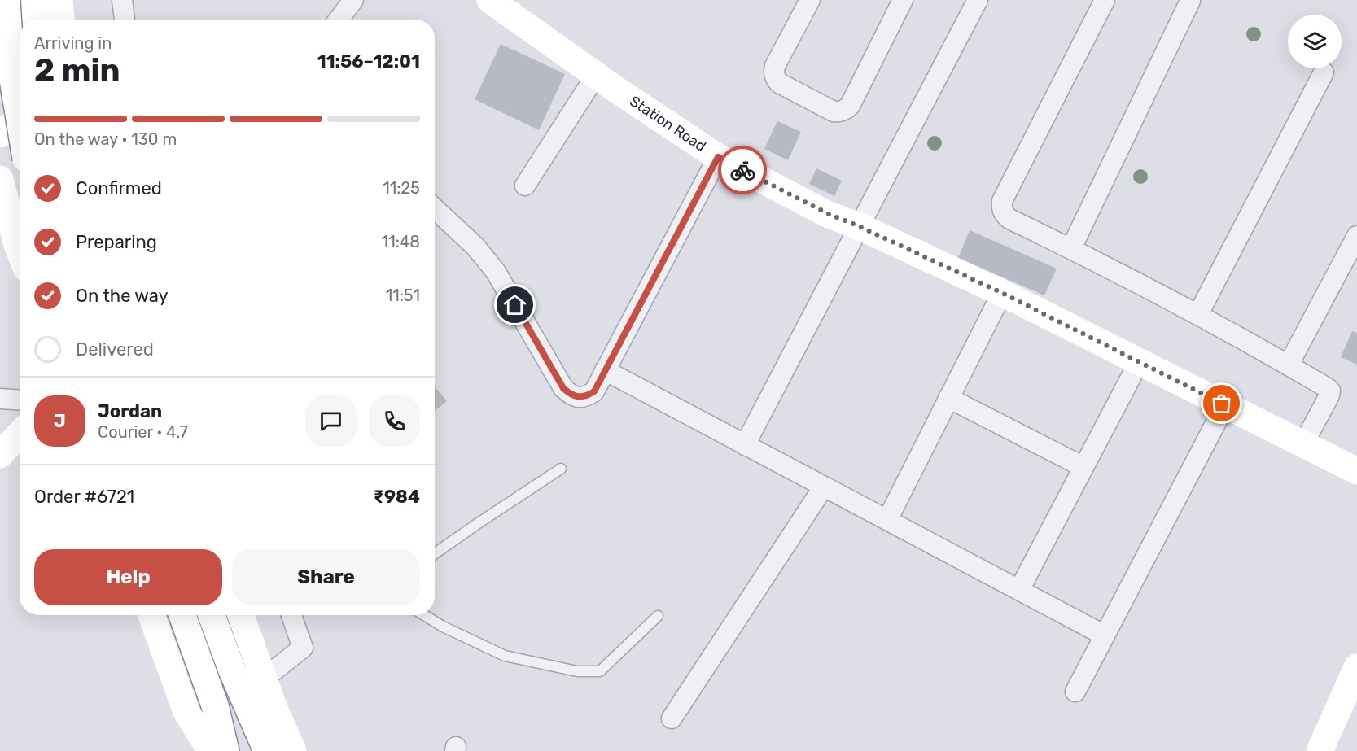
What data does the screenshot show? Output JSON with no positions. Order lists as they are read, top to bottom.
{
  "streets": {
    "main road": ["Station Road"]
  },
  "page": {
    "heading": ["2 min", "Arriving in", "11:56–12:01"],
    "panel": [
      "Jordan",
      "Courier · 4.7",
      "Order #6721",
      "₹984"
    ],
    "bar": "On the way · 130 m",
    "list": [
      ["Confirmed", "11:25"],
      ["Preparing", "11:48"],
      ["On the way", "11:51"],
      "Delivered"
    ],
    "round": "J",
    "buttons": ["Help", "Share"]
  }
}
